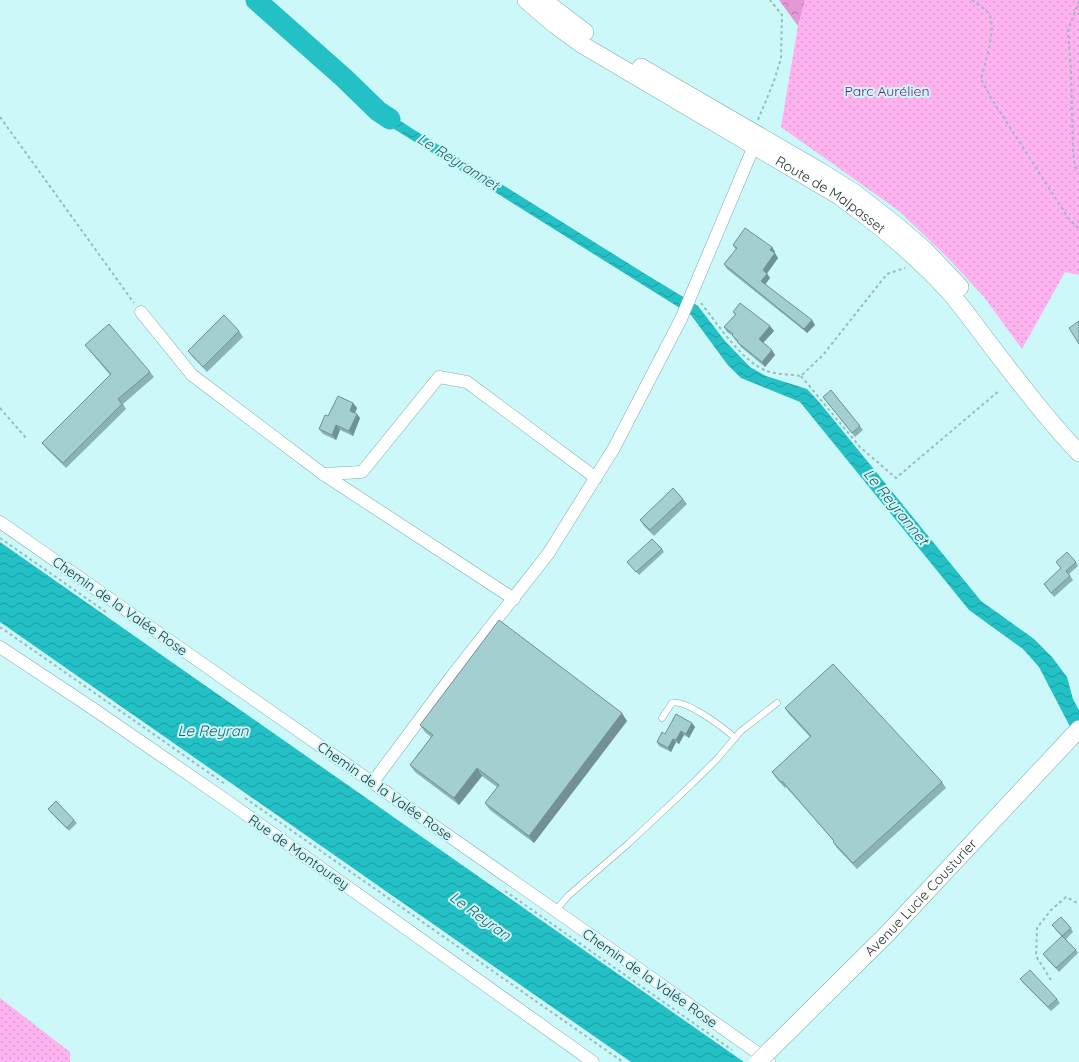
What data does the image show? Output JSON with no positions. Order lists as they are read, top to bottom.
{
  "streets": {
    "main road": ["Route de Malpasset", "Avenue Lucie Cousturier"],
    "street": ["Chemin de la Valée Rose", "Rue de Montourey"]
  },
  "crossings": [
    ["Chemin de la Valée Rose", "Avenue Lucie Cousturier"]
  ],
  "water": ["Le Reyrannet", "Le Reyran"],
  "parks": ["Parc Aurélien"]
}
